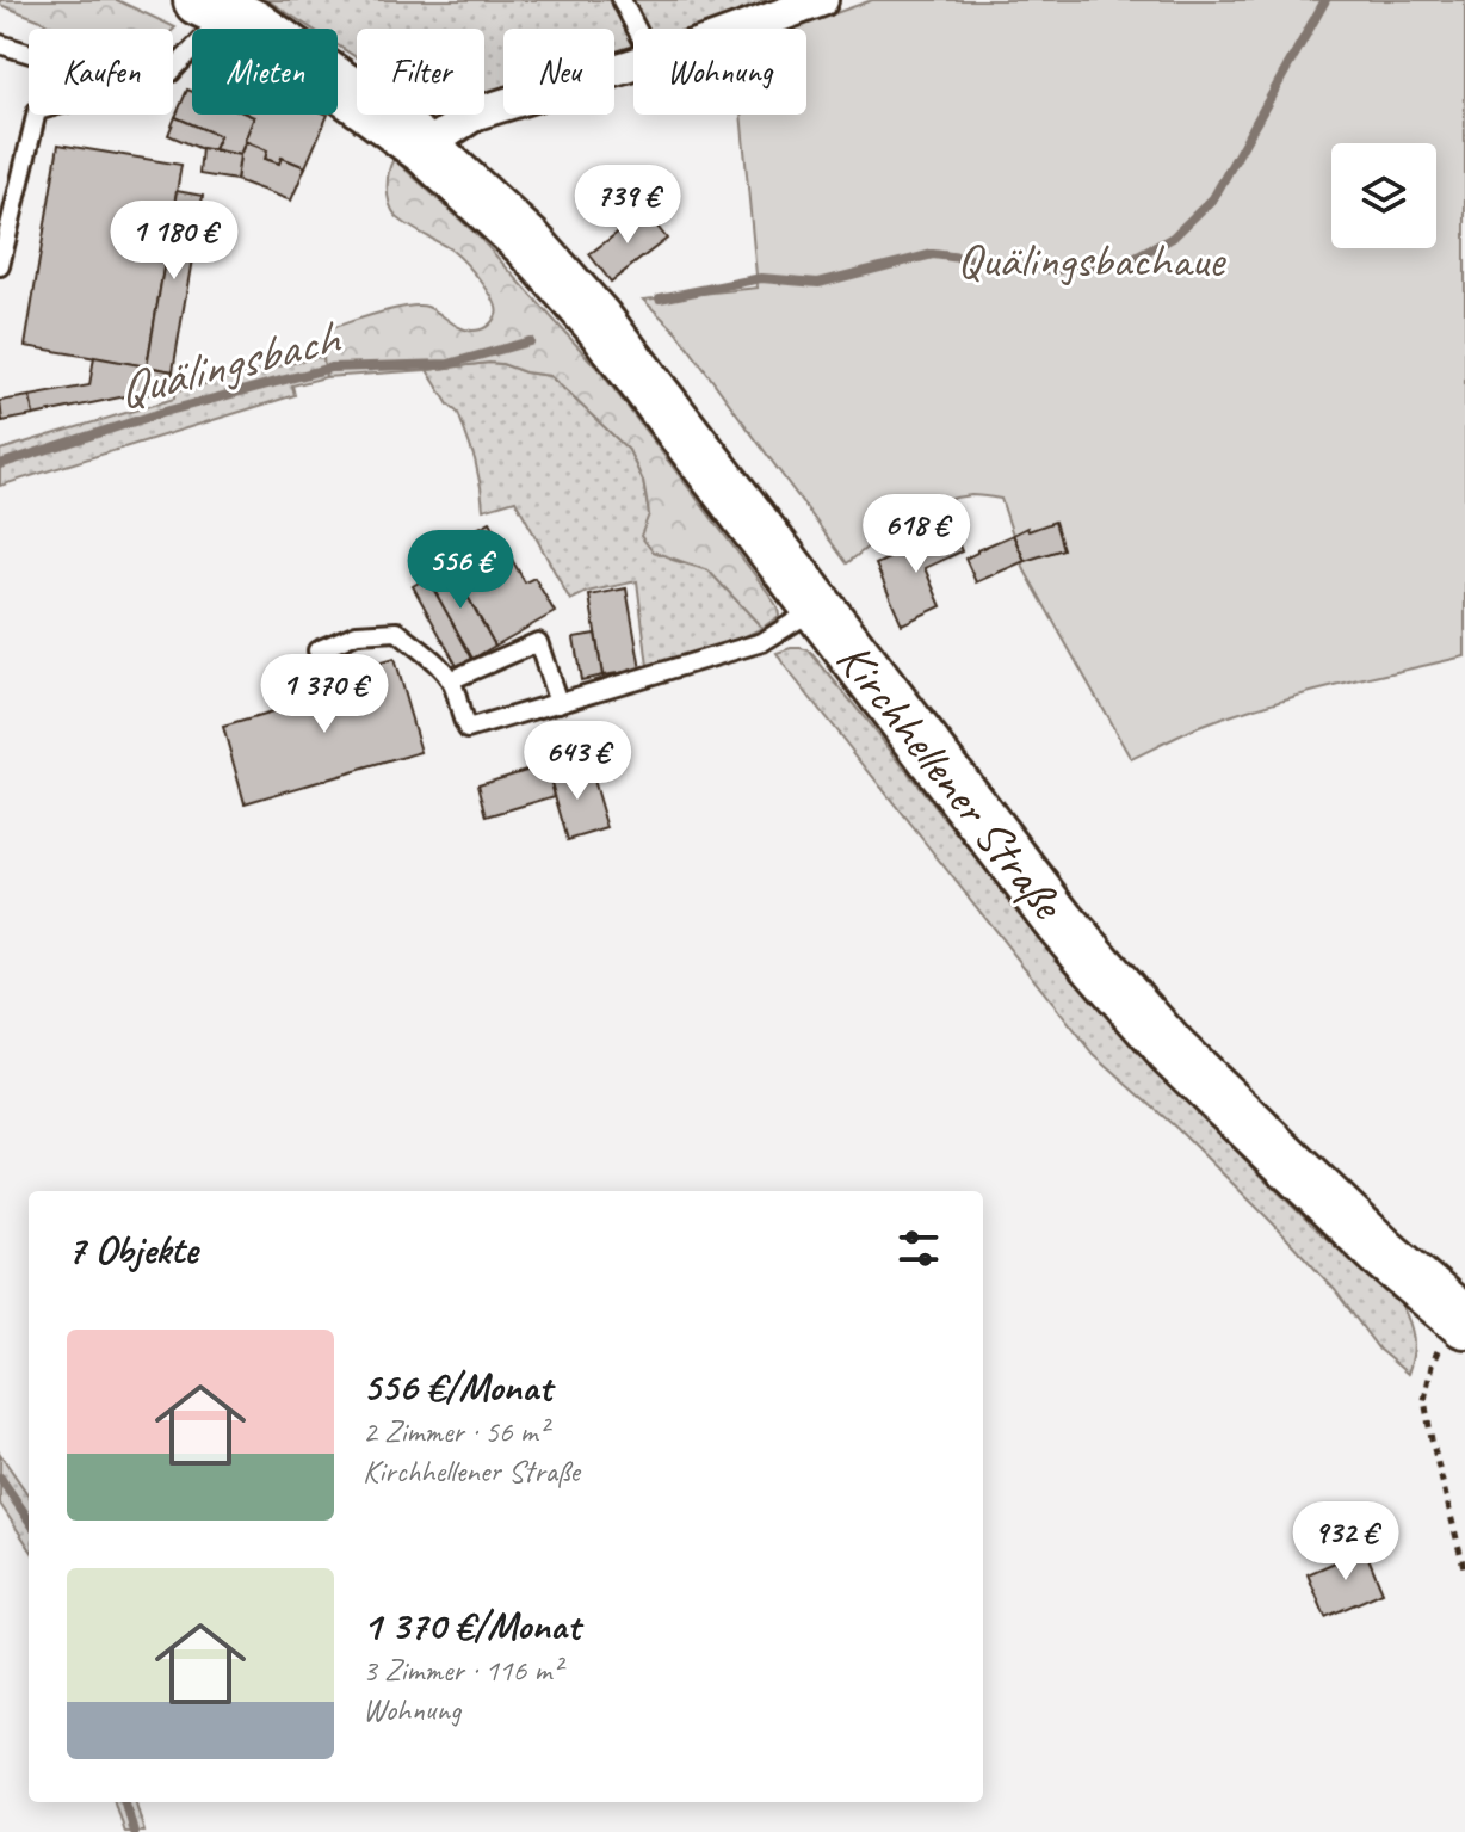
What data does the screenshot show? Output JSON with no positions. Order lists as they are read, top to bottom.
{
  "streets": {
    "main road": ["Kirchhellener Straße"]
  },
  "water": ["Quälingsbach"],
  "parks": ["Quälingsbachaue"],
  "page": {
    "chip": [
      "Kaufen",
      "Mieten",
      "Filter",
      "Neu",
      "Wohnung"
    ],
    "price": [
      "739 €",
      "1 180 €",
      "618 €",
      "556 €",
      "1 370 €",
      "643 €",
      "932 €"
    ],
    "heading": "7 Objekte",
    "list": [
      {
        "name": "556 €/Monat",
        "note": "2 Zimmer · 56 m² · Kirchhellener Straße"
      },
      {
        "name": "1 370 €/Monat",
        "note": "3 Zimmer · 116 m² · Wohnung"
      }
    ]
  }
}
